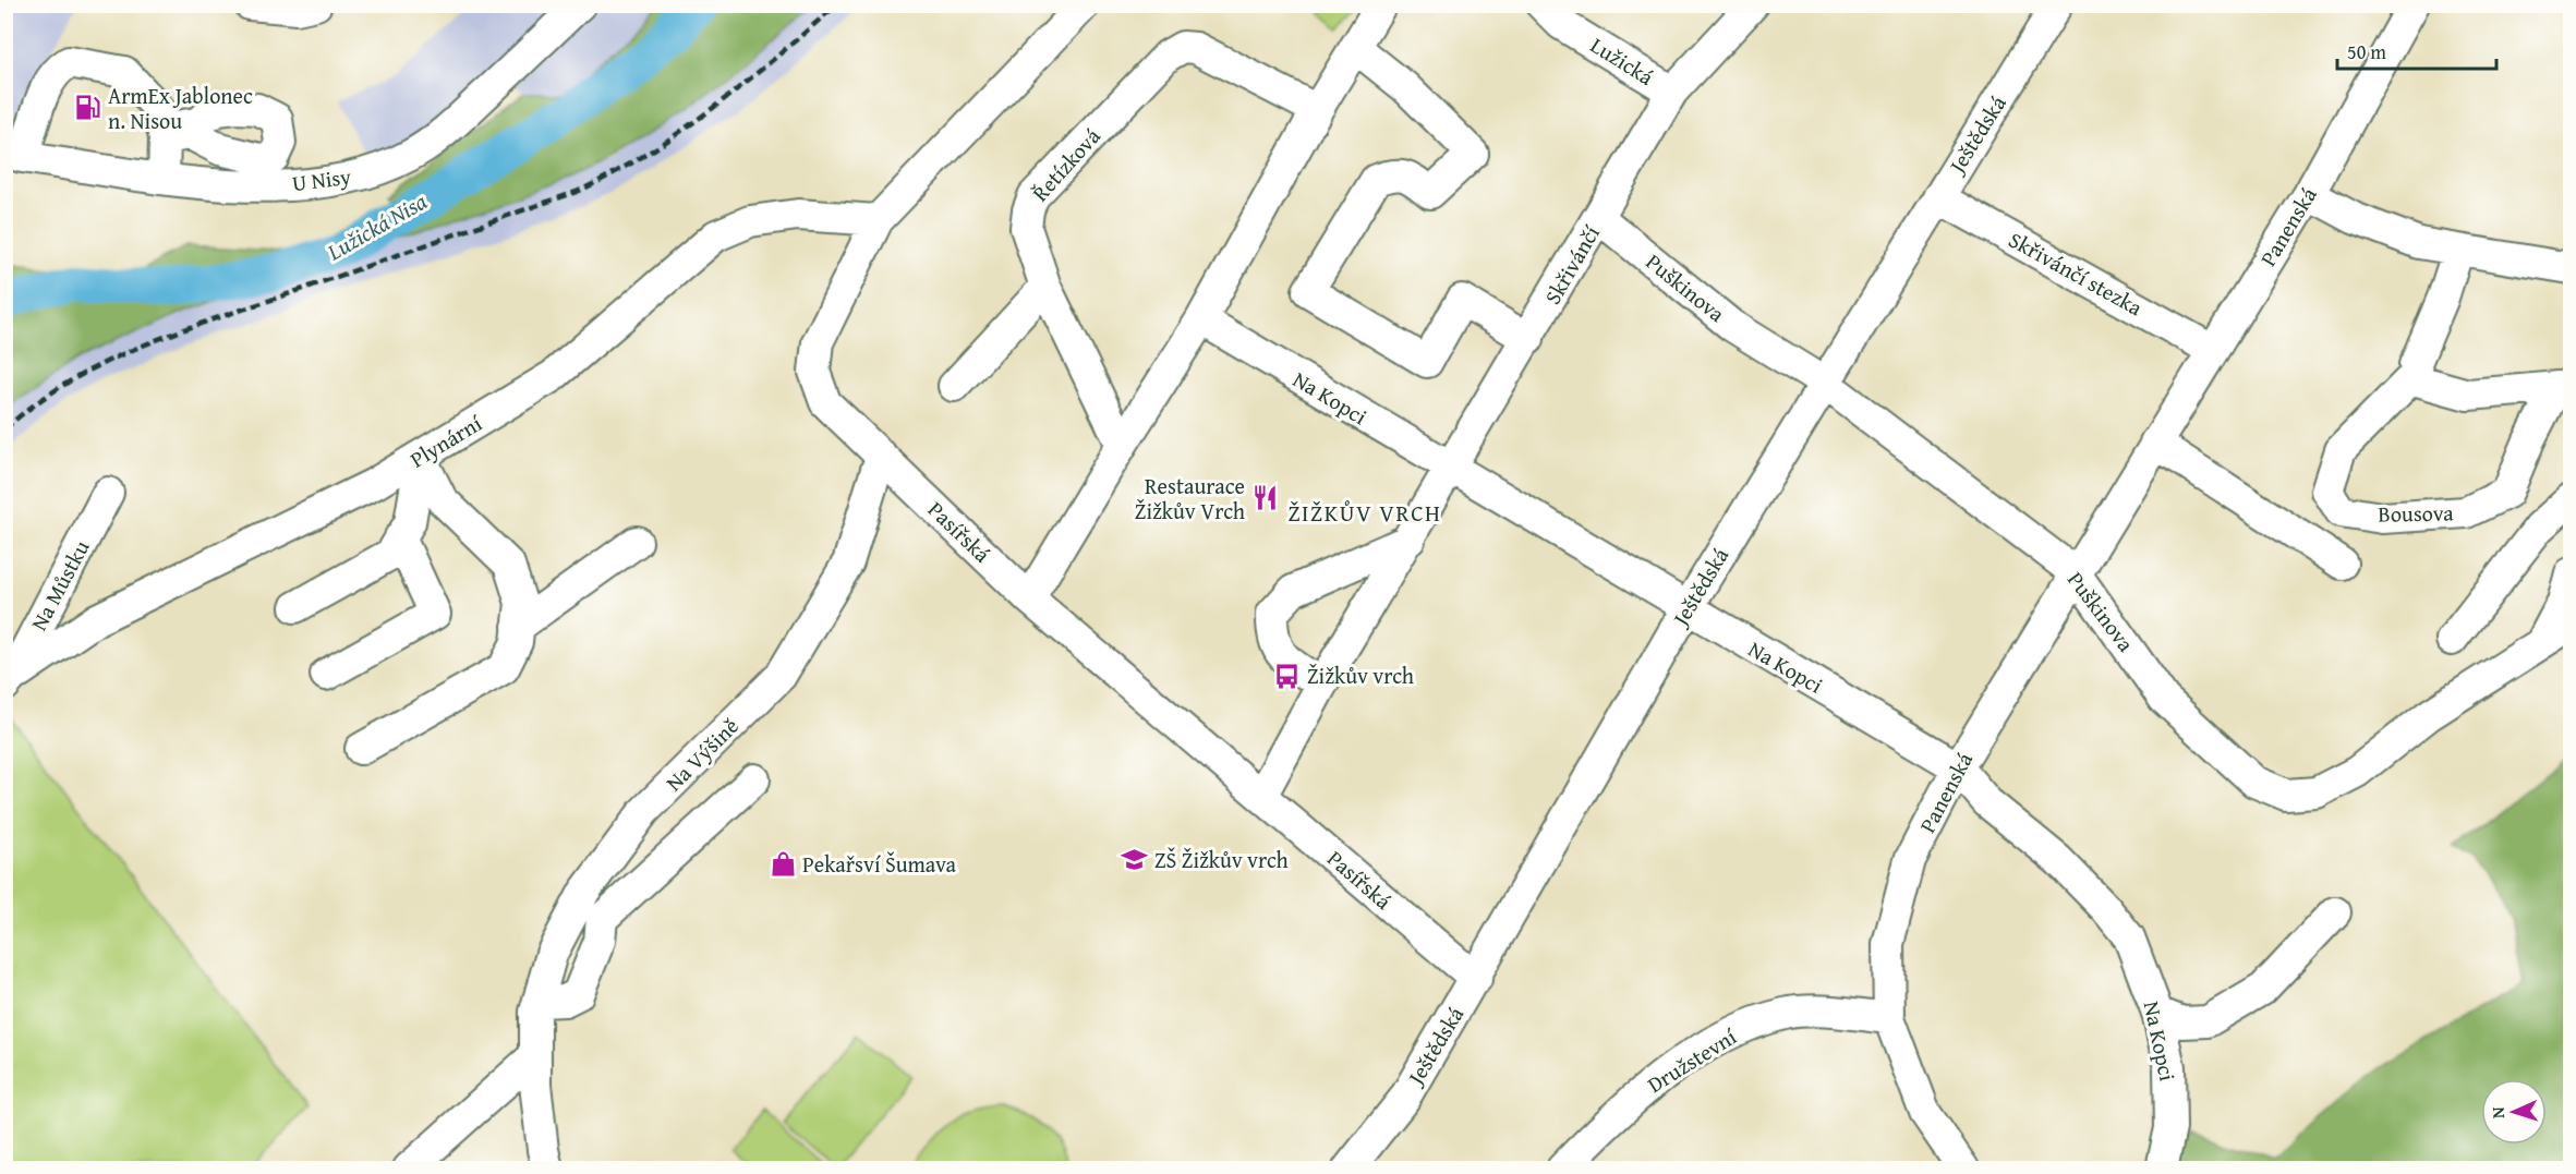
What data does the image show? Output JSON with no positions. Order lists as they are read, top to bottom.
{
  "streets": {
    "street": [
      "Lužická",
      "Ještědská",
      "Řetízková",
      "U Nisy",
      "Panenská",
      "Skřivánčí",
      "Skřivánčí stezka",
      "Puškinova",
      "Na Kopci",
      "Plynární",
      "Bousova",
      "Pasířská",
      "Na Můstku",
      "Na Výšině",
      "Družstevní"
    ]
  },
  "crossings": [
    ["Lužická", "Skřivánčí"],
    ["Ještědská", "Skřivánčí stezka"],
    ["Ještědská", "Puškinova"],
    ["Ještědská", "Na Kopci"],
    ["Ještědská", "Pasířská"],
    ["Panenská", "Skřivánčí stezka"],
    ["Panenská", "Puškinova"],
    ["Panenská", "Na Kopci"],
    ["Panenská", "Družstevní"],
    ["Skřivánčí", "Puškinova"],
    ["Skřivánčí", "Na Kopci"],
    ["Skřivánčí", "Pasířská"],
    ["Plynární", "Pasířská"],
    ["Plynární", "Na Můstku"],
    ["Pasířská", "Na Výšině"]
  ],
  "districts": ["ŽIŽKŮV VRCH"],
  "water": ["Lužická Nisa"],
  "places": {
    "fuel station": ["ArmEx Jablonec n. Nisou"],
    "restaurant": ["Restaurace Žižkův Vrch"],
    "bus stop": ["Žižkův vrch"],
    "school or university": ["ZŠ Žižkův vrch"],
    "shop": ["Pekařsví Šumava"]
  },
  "scale_bar": "50 m",
  "north": "left"
}
